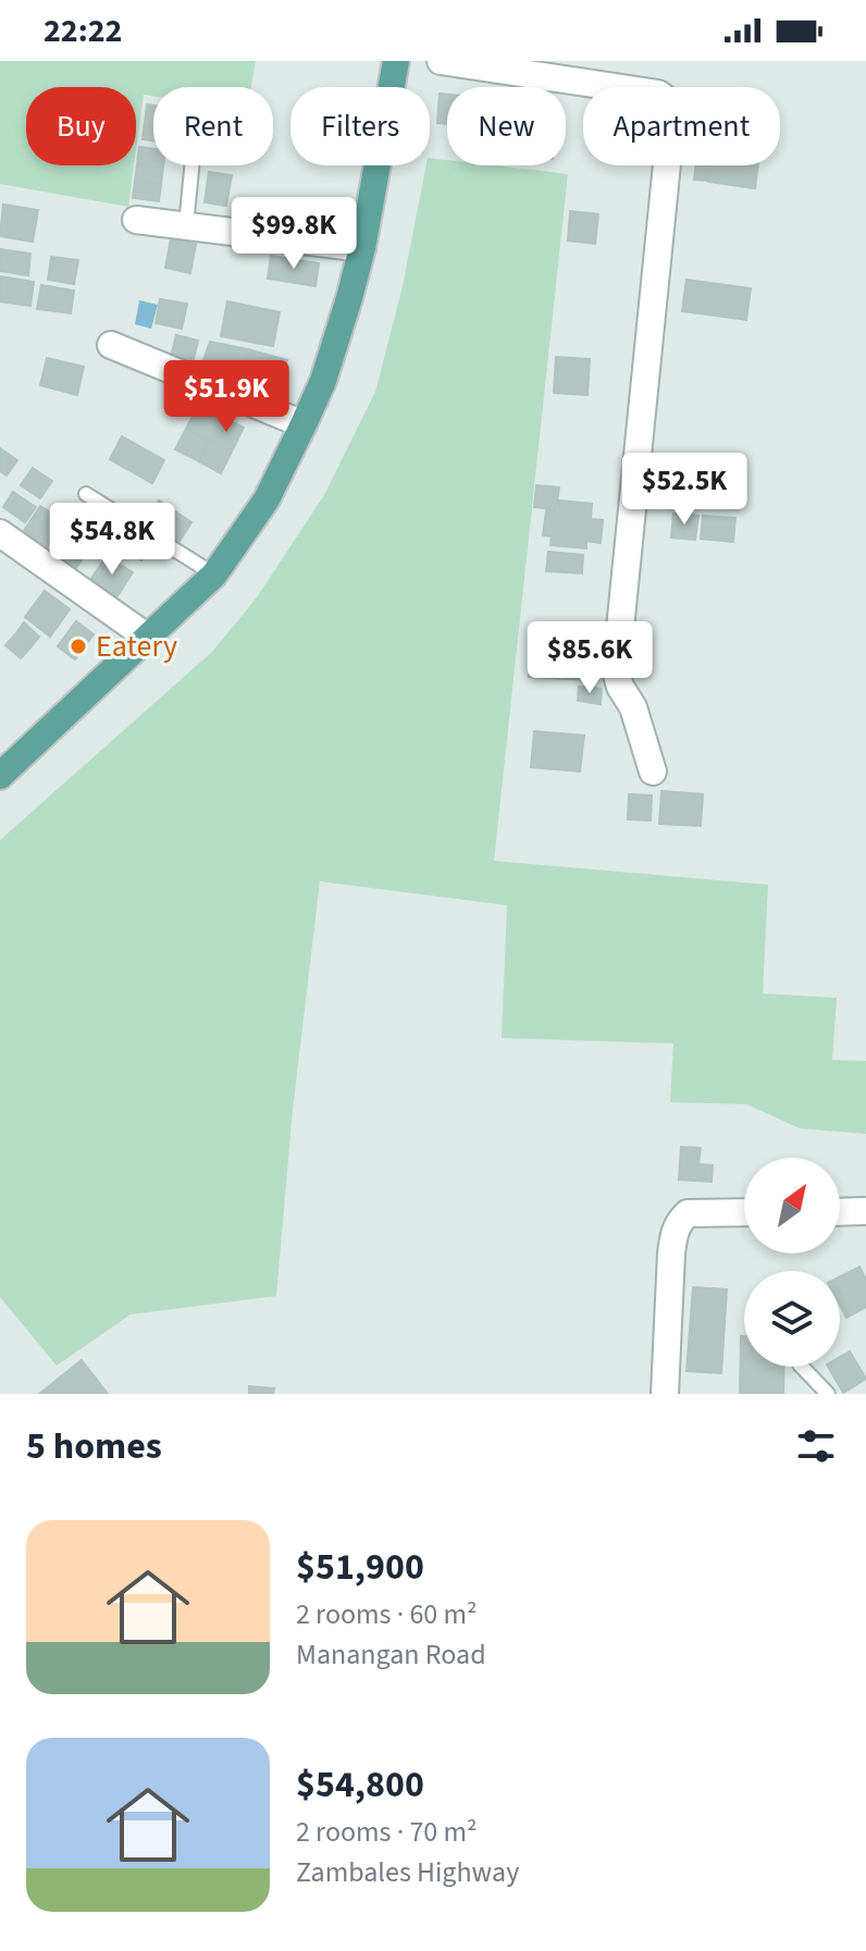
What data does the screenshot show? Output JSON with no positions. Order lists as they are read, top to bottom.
{
  "places": ["Eatery"],
  "north": "top right",
  "page": {
    "status": "22:22",
    "chip": [
      "Buy",
      "Rent",
      "Filters",
      "New",
      "Apartment"
    ],
    "price": [
      "$99.8K",
      "$51.9K",
      "$52.5K",
      "$54.8K",
      "$85.6K"
    ],
    "heading": "5 homes",
    "list": [
      {
        "name": "$51,900",
        "note": "2 rooms · 60 m² · Manangan Road"
      },
      {
        "name": "$54,800",
        "note": "2 rooms · 70 m² · Zambales Highway"
      }
    ]
  }
}
